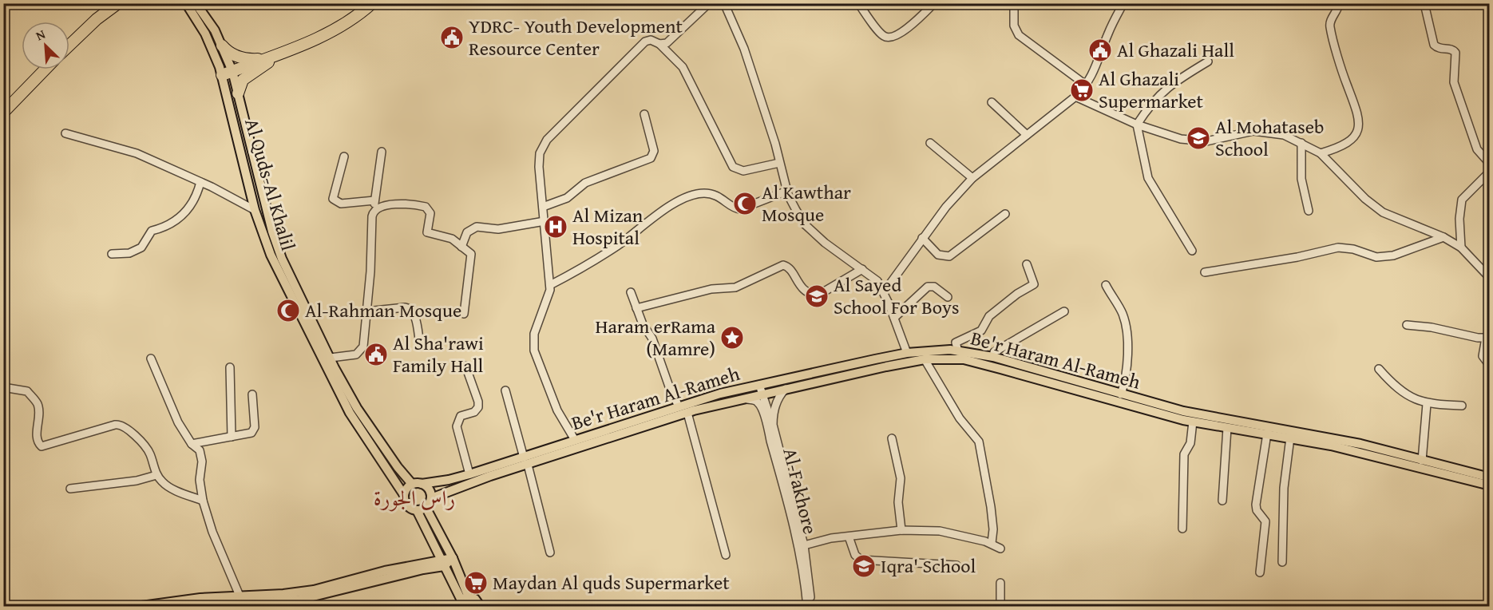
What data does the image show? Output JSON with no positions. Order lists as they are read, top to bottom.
{
  "streets": {
    "main road": ["Al Quds-Al Khalil", "Be'r Haram Al-Rameh"],
    "street": ["Al-Fakhore"]
  },
  "crossings": [
    ["Al Quds-Al Khalil", "Be'r Haram Al-Rameh"],
    ["Be'r Haram Al-Rameh", "Al-Fakhore"]
  ],
  "districts": ["راس الجورة"],
  "places": {
    "public building": ["YDRC- Youth Development Resource Center", "Al Ghazali Hall", "Al Sha'rawi Family Hall"],
    "supermarket": ["Al Ghazali Supermarket", "Maydan Al quds Supermarket"],
    "school or university": ["Al Mohataseb School", "Al Sayed School For Boys", "Iqra' School"],
    "mosque": ["Al Kawthar Mosque", "Al-Rahman Mosque"],
    "hospital": ["Al Mizan Hospital"],
    "place": ["Haram erRama (Mamre)"]
  },
  "north": "top left"
}
